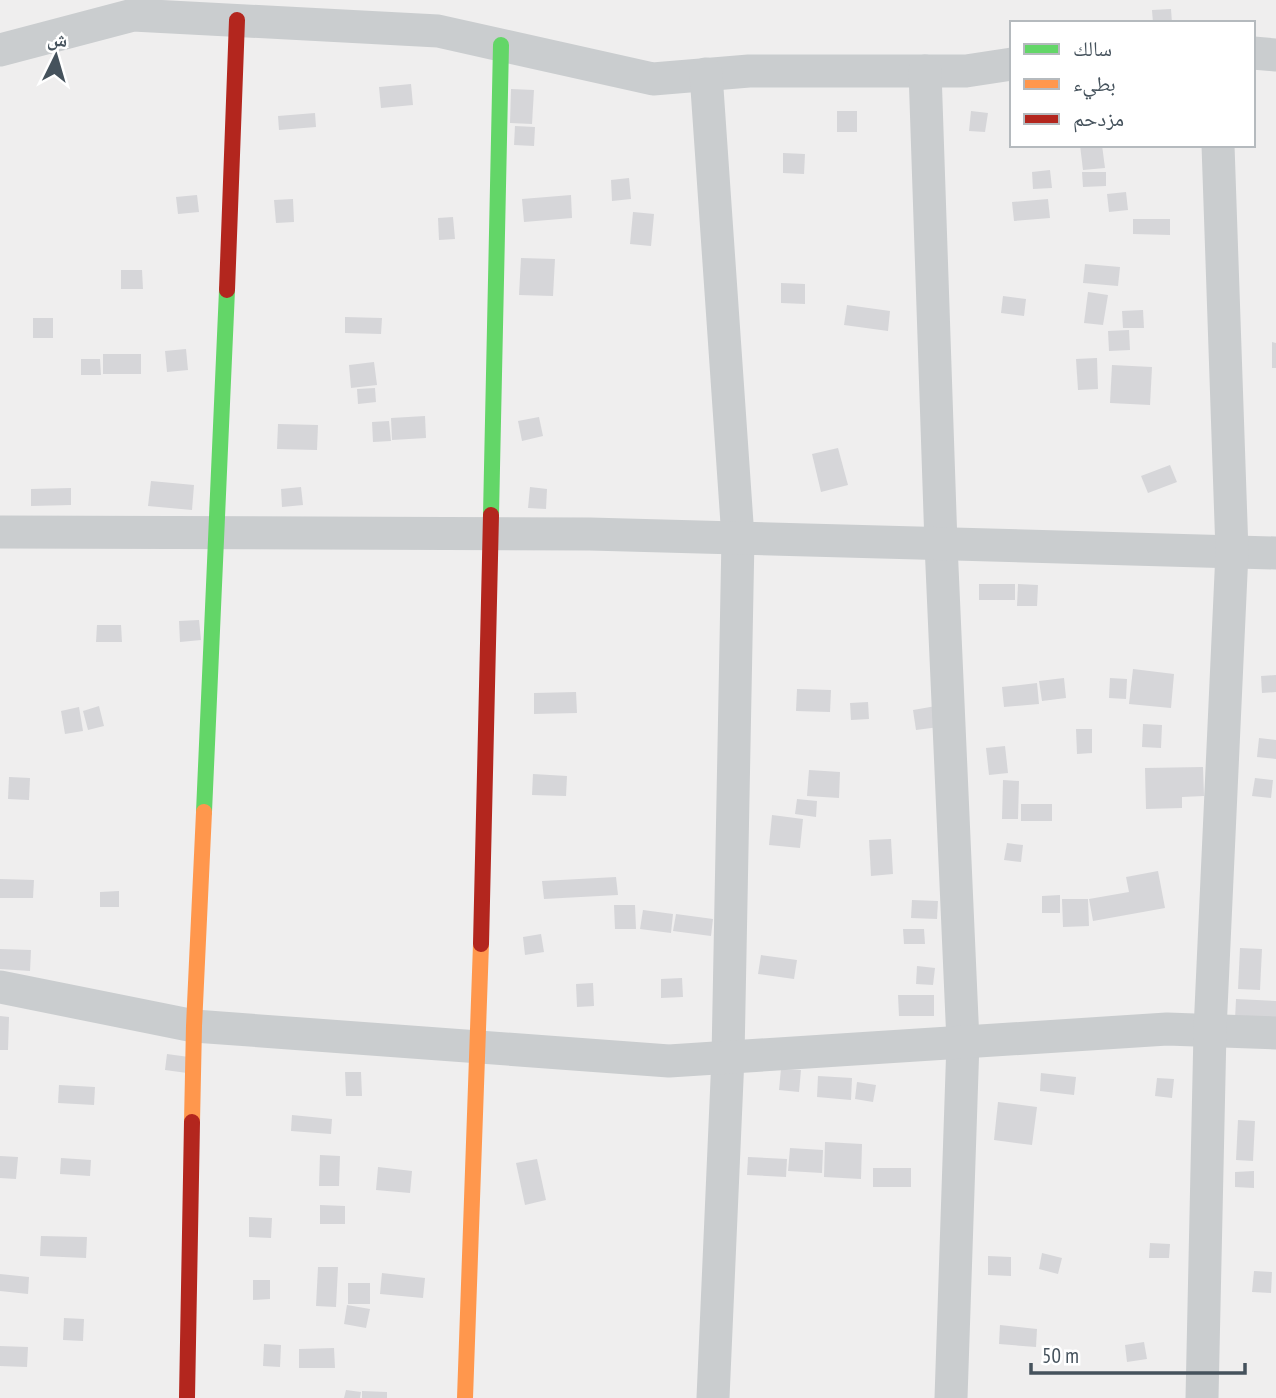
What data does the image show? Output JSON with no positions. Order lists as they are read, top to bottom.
{
  "legend": ["سالك", "بطيء", "مزدحم"],
  "scale_bar": "50 m",
  "north": "top"
}
